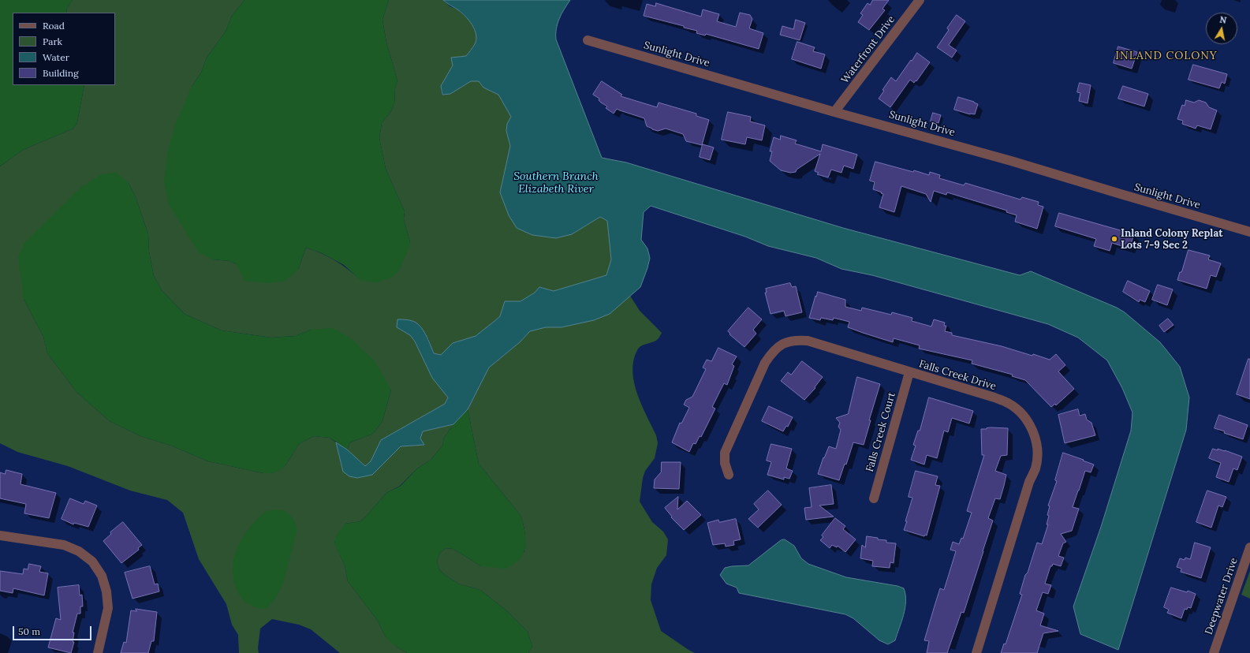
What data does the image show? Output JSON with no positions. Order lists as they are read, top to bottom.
{
  "streets": {
    "street": [
      "Waterfront Drive",
      "Sunlight Drive",
      "Falls Creek Drive",
      "Falls Creek Court",
      "Deepwater Drive"
    ]
  },
  "crossings": [
    ["Waterfront Drive", "Sunlight Drive"],
    ["Falls Creek Drive", "Falls Creek Court"]
  ],
  "districts": ["INLAND COLONY"],
  "water": ["Southern Branch Elizabeth River"],
  "places": ["Inland Colony Replat Lots 7-9 Sec 2"],
  "legend": [
    "Road",
    "Park",
    "Water",
    "Building"
  ],
  "scale_bar": "50 m",
  "north": "top"
}
